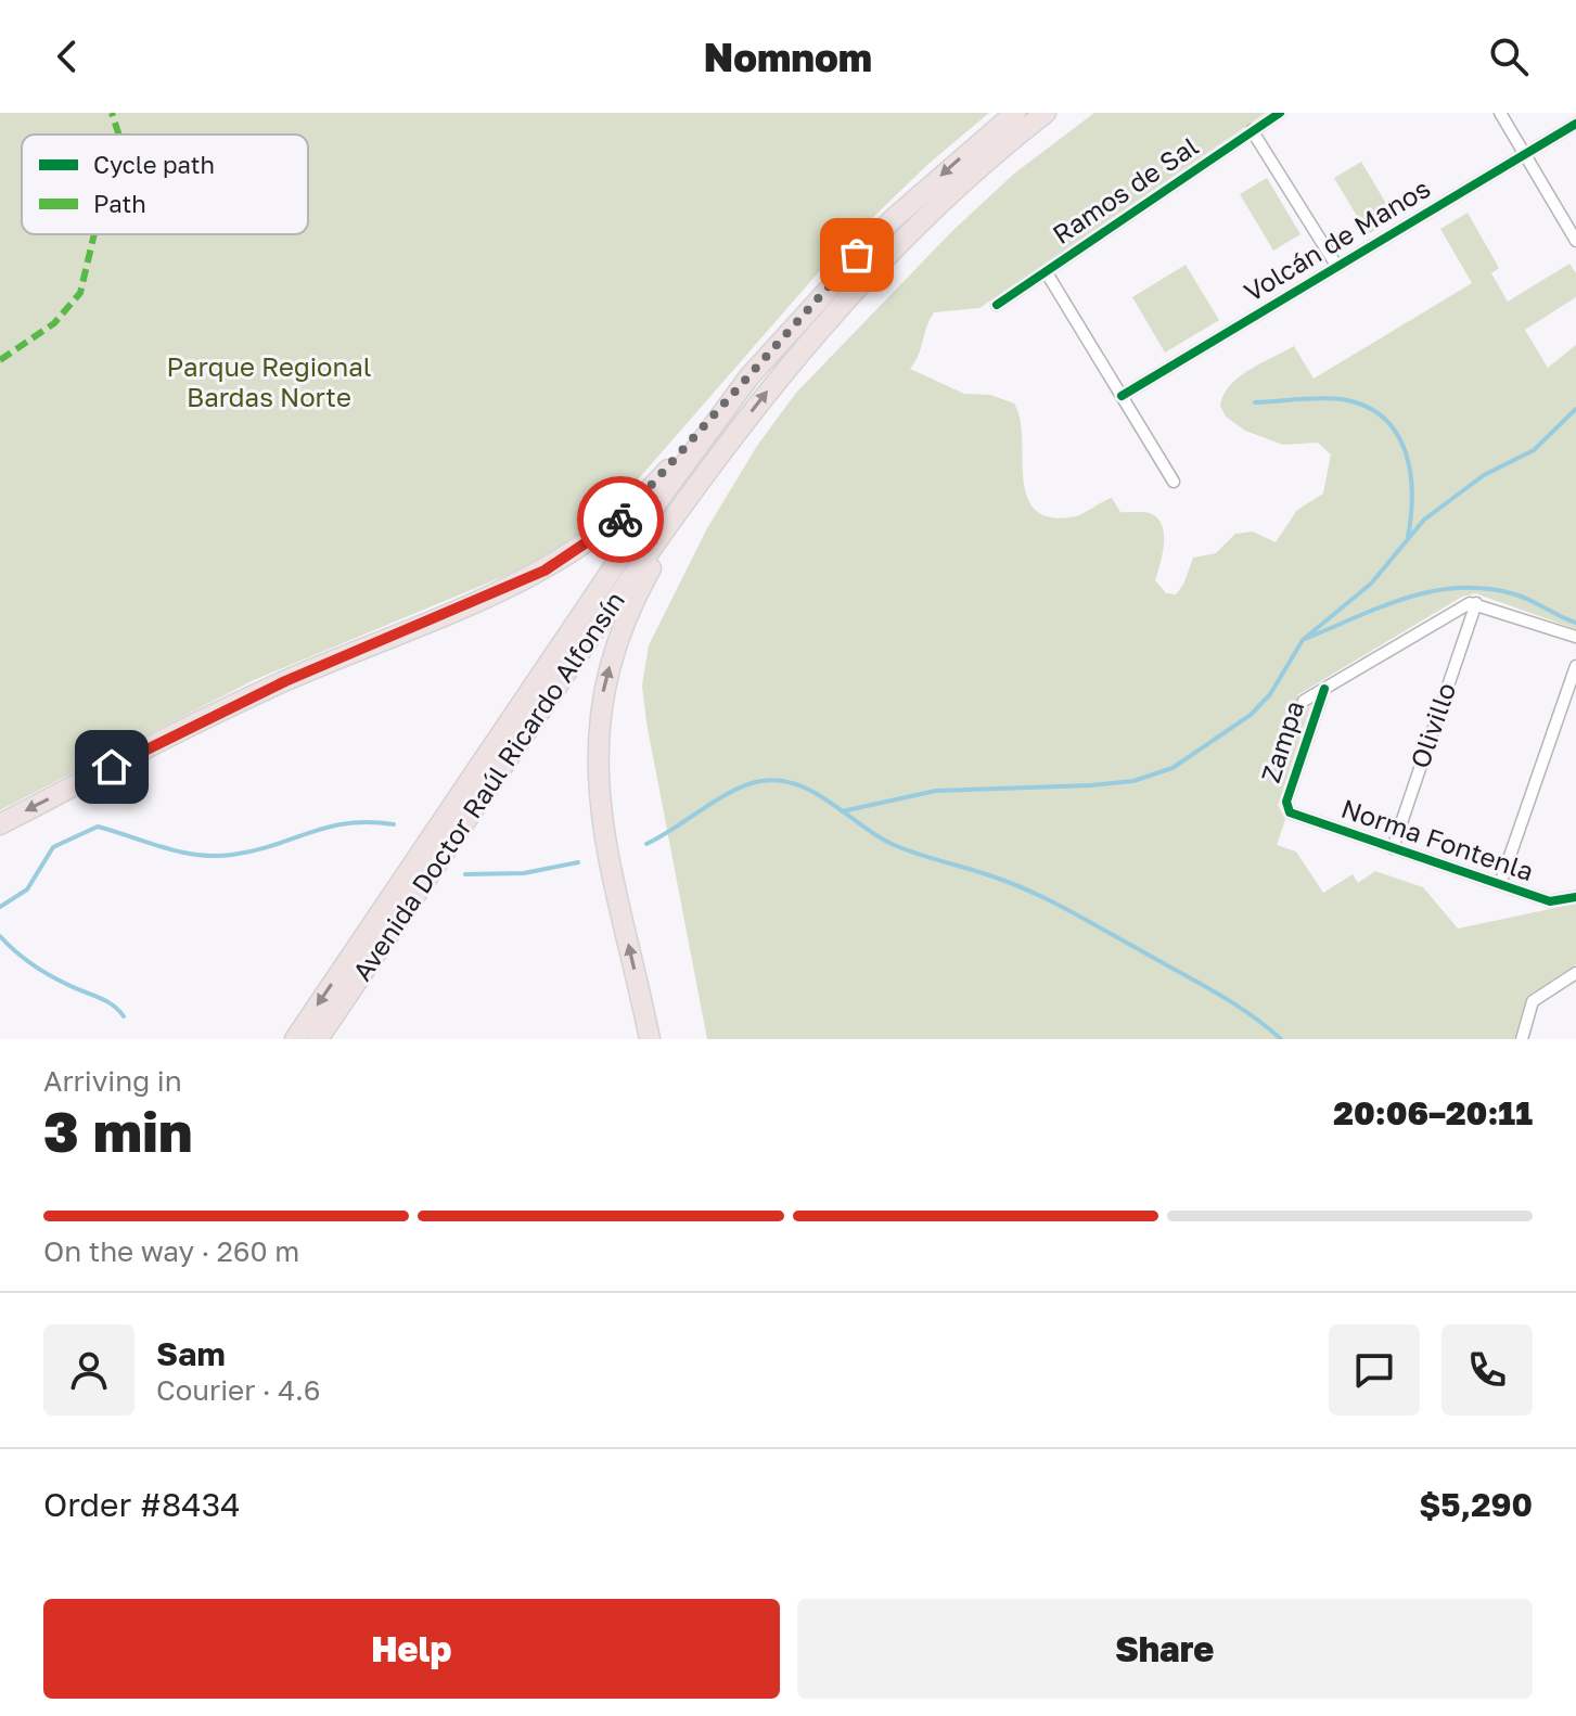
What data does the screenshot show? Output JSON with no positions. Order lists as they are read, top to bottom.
{
  "streets": {
    "highway": ["Avenida Doctor Raúl Ricardo Alfonsín"],
    "street": [
      "Ramos de Sal",
      "Volcán de Manos",
      "Olivillo",
      "Zampa",
      "Norma Fontenla"
    ]
  },
  "crossings": [
    ["Olivillo", "Norma Fontenla"],
    ["Zampa", "Norma Fontenla"]
  ],
  "parks": ["Parque Regional Bardas Norte"],
  "legend": ["Cycle path", "Path"],
  "page": {
    "header": "Nomnom",
    "heading": ["3 min", "Arriving in", "20:06–20:11"],
    "panel": [
      "Sam",
      "Courier · 4.6",
      "Order #8434",
      "$5,290"
    ],
    "bar": "On the way · 260 m",
    "buttons": ["Help", "Share"]
  }
}
